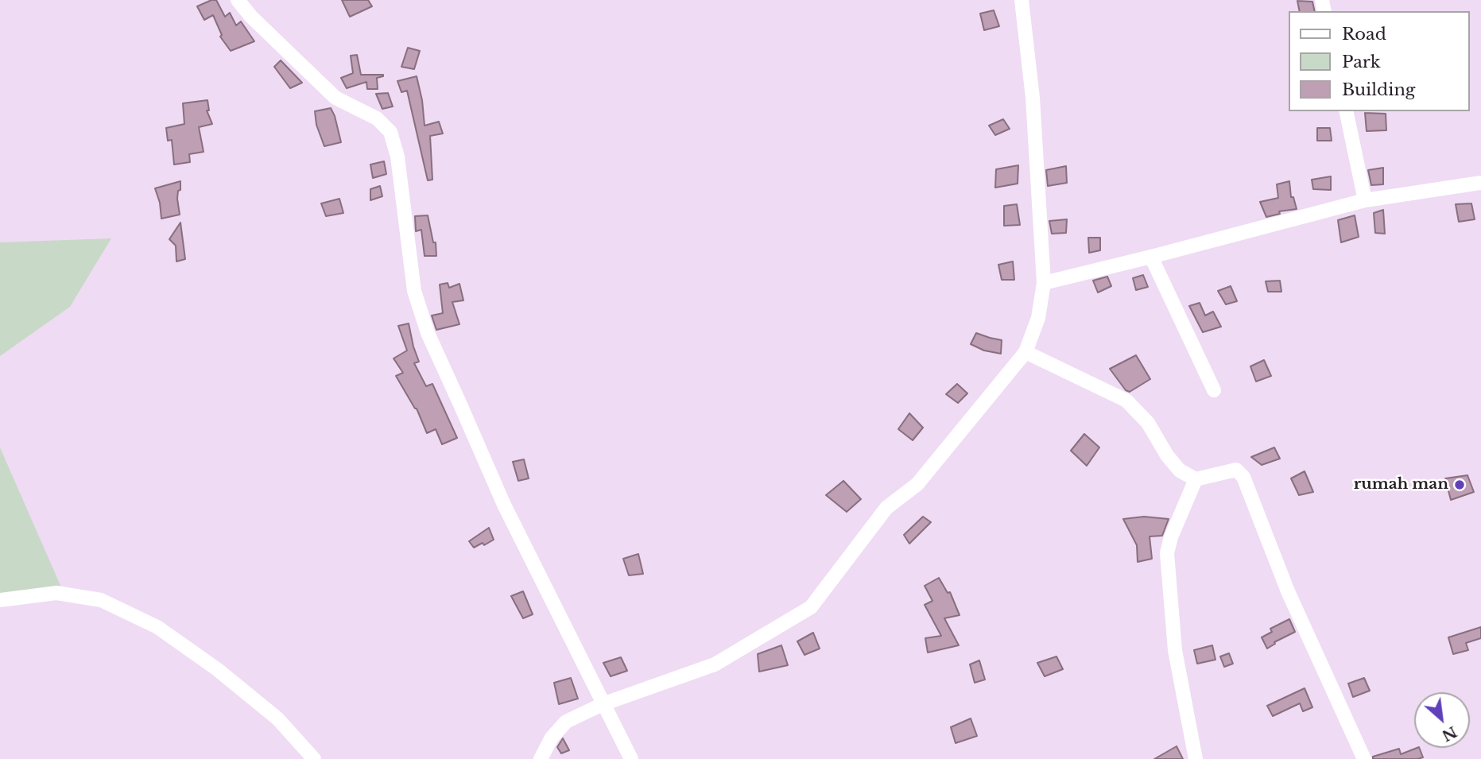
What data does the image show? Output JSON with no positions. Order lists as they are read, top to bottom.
{
  "places": ["rumah man"],
  "legend": ["Road", "Park", "Building"],
  "north": "bottom right"
}
